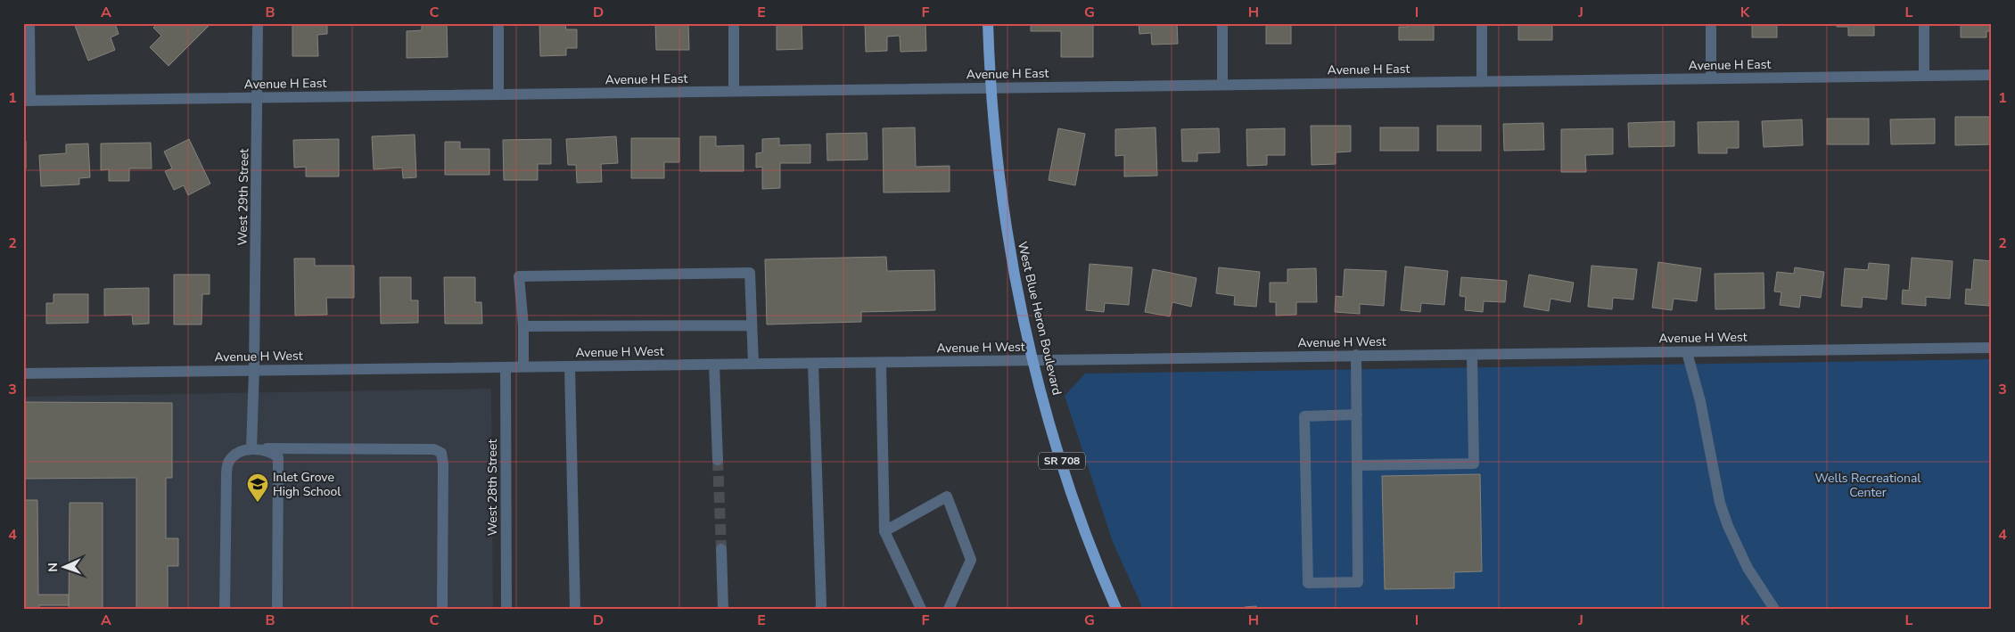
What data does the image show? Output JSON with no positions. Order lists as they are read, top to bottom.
{
  "streets": {
    "main road": ["West Blue Heron Boulevard", "SR 708"],
    "street": [
      "Avenue H East",
      "West 29th Street",
      "Avenue H West",
      "West 28th Street"
    ]
  },
  "crossings": [
    ["Avenue H East", "West 29th Street"],
    ["Avenue H East", "West Blue Heron Boulevard"],
    ["West 29th Street", "Avenue H West"],
    ["West Blue Heron Boulevard", "Avenue H West"],
    ["Avenue H West", "West 28th Street"]
  ],
  "parks": ["Wells Recreational Center"],
  "places": {
    "school or university": ["Inlet Grove High School"]
  },
  "north": "left",
  "grid": {
    "columns": [
      "A",
      "B",
      "C",
      "D",
      "E",
      "F",
      "G",
      "H",
      "I",
      "J",
      "K",
      "L"
    ],
    "rows": [
      "1",
      "2",
      "3",
      "4"
    ]
  }
}
